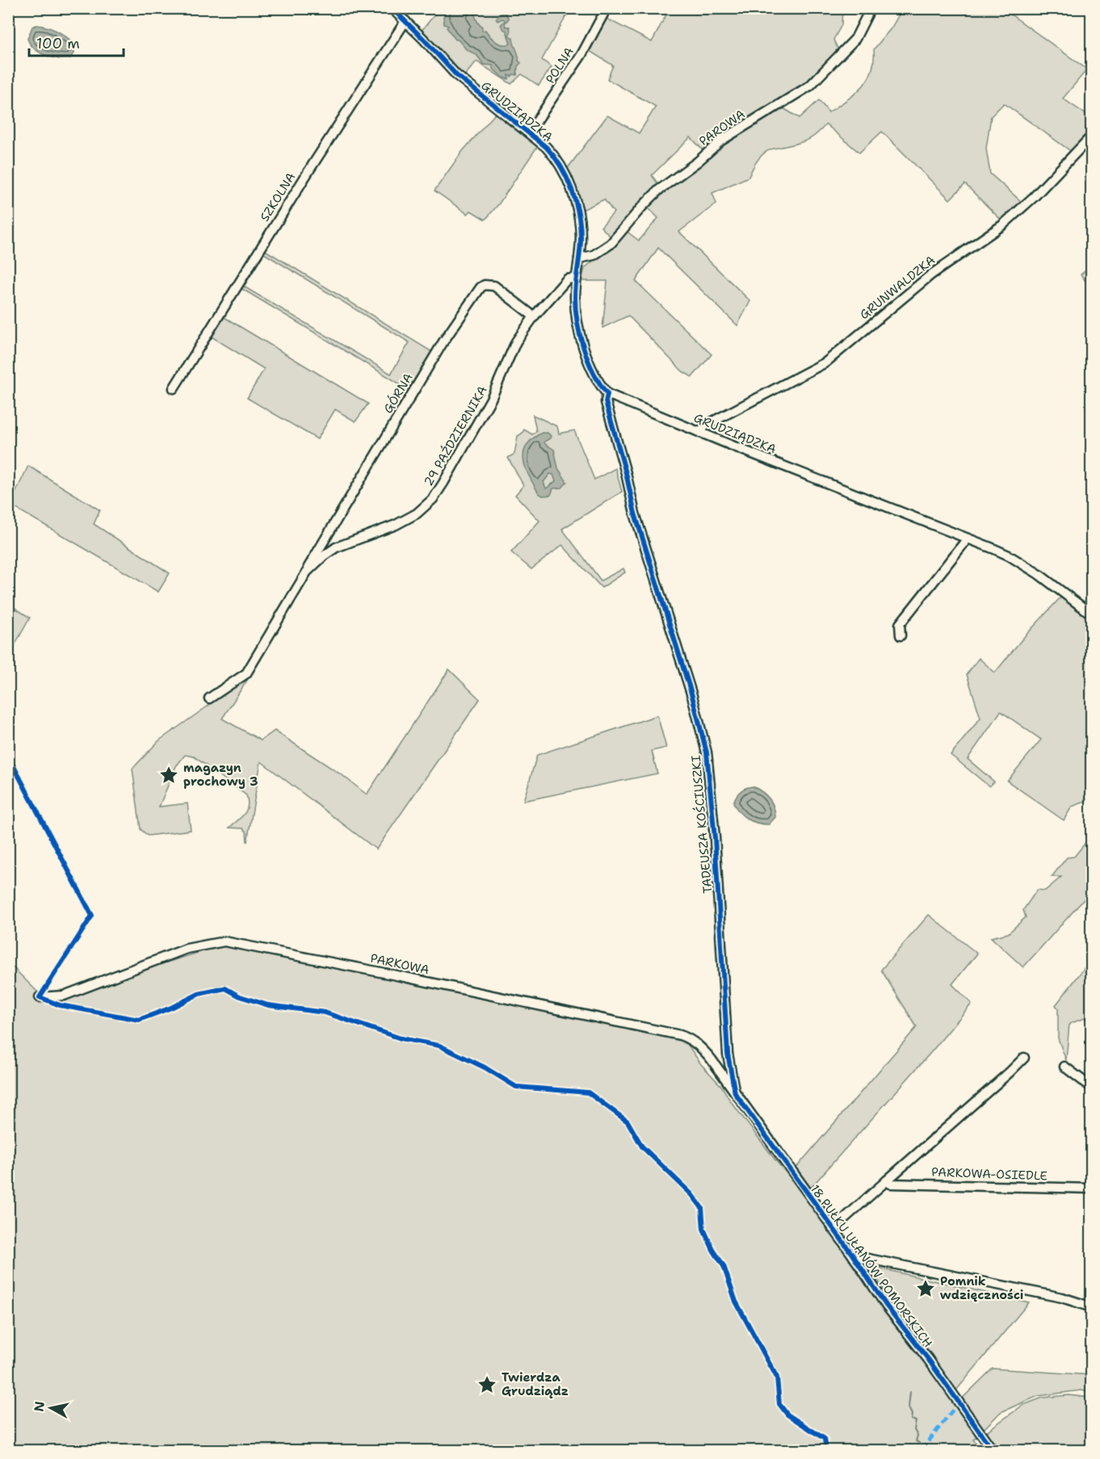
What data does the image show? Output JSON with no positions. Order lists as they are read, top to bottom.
{
  "streets": {
    "street": [
      "POLNA",
      "GRUDZIĄDZKA",
      "PAROWA",
      "SZKOLNA",
      "GRUNWALDZKA",
      "GÓRNA",
      "29 PAŹDZIERNIKA",
      "TADEUSZA KOŚCIUSZKI",
      "PARKOWA",
      "PARKOWA-OSIEDLE",
      "18 PUŁKU UŁANÓW POMORSKICH"
    ]
  },
  "crossings": [
    ["POLNA", "GRUDZIĄDZKA"],
    ["GRUDZIĄDZKA", "PAROWA"],
    ["GRUDZIĄDZKA", "SZKOLNA"],
    ["GRUDZIĄDZKA", "GRUNWALDZKA"],
    ["GRUDZIĄDZKA", "29 PAŹDZIERNIKA"],
    ["GRUDZIĄDZKA", "TADEUSZA KOŚCIUSZKI"],
    ["GÓRNA", "29 PAŹDZIERNIKA"],
    ["TADEUSZA KOŚCIUSZKI", "PARKOWA"],
    ["TADEUSZA KOŚCIUSZKI", "18 PUŁKU UŁANÓW POMORSKICH"],
    ["PARKOWA", "18 PUŁKU UŁANÓW POMORSKICH"],
    ["PARKOWA-OSIEDLE", "18 PUŁKU UŁANÓW POMORSKICH"]
  ],
  "places": {
    "place": ["magazyn prochowy 3", "Pomnik wdzięczności", "Twierdza Grudziądz"]
  },
  "scale_bar": "100 m",
  "north": "left"
}
